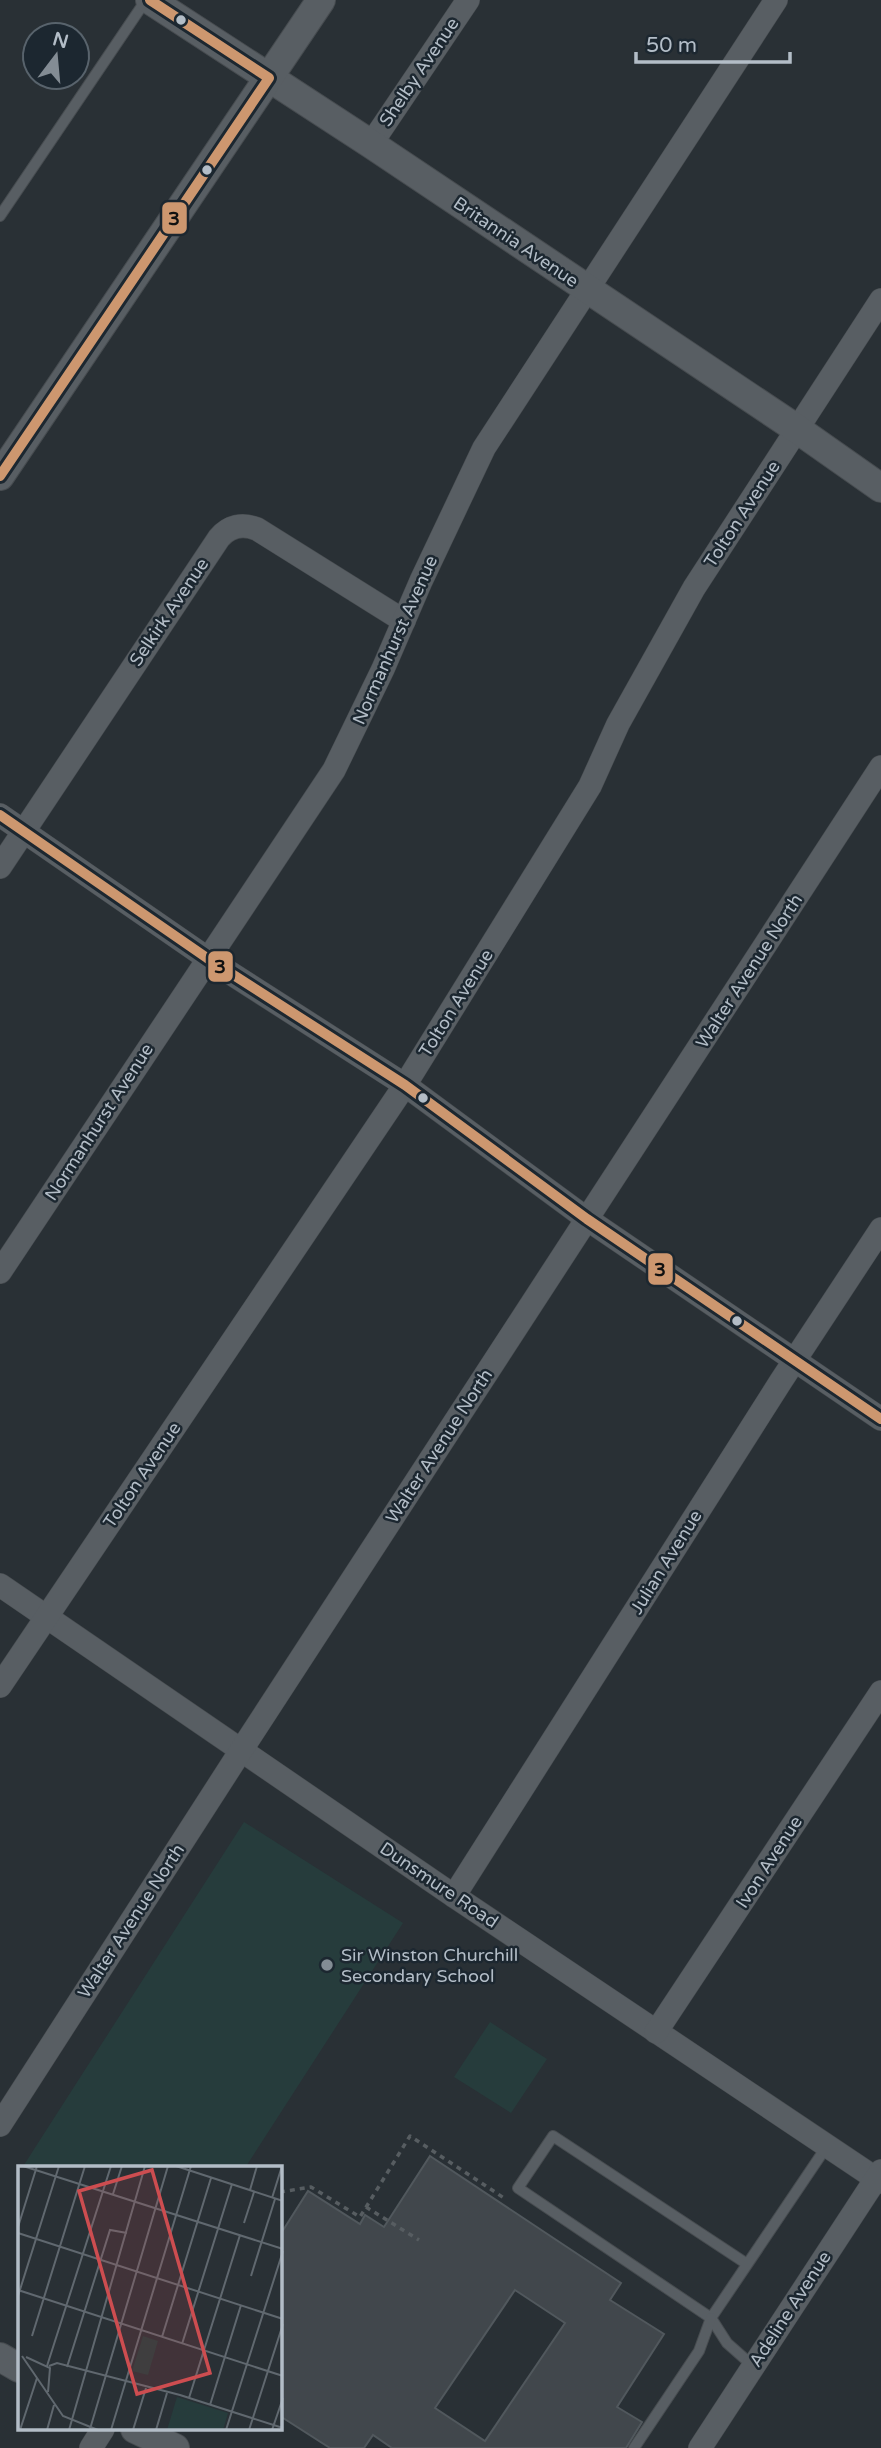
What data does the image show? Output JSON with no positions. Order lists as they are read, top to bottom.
{
  "streets": {
    "street": [
      "Shelby Avenue",
      "Britannia Avenue",
      "Tolton Avenue",
      "Selkirk Avenue",
      "Normanhurst Avenue",
      "Walter Avenue North",
      "Julian Avenue",
      "Ivon Avenue",
      "Dunsmure Road",
      "Adeline Avenue"
    ]
  },
  "crossings": [
    ["Shelby Avenue", "Britannia Avenue"],
    ["Britannia Avenue", "Tolton Avenue"],
    ["Britannia Avenue", "Normanhurst Avenue"],
    ["Tolton Avenue", "Dunsmure Road"],
    ["Selkirk Avenue", "Normanhurst Avenue"],
    ["Walter Avenue North", "Dunsmure Road"],
    ["Julian Avenue", "Dunsmure Road"],
    ["Ivon Avenue", "Dunsmure Road"],
    ["Dunsmure Road", "Adeline Avenue"]
  ],
  "places": ["Sir Winston Churchill Secondary School"],
  "lines": ["transit line 3"],
  "scale_bar": "50 m",
  "north": "top"
}
